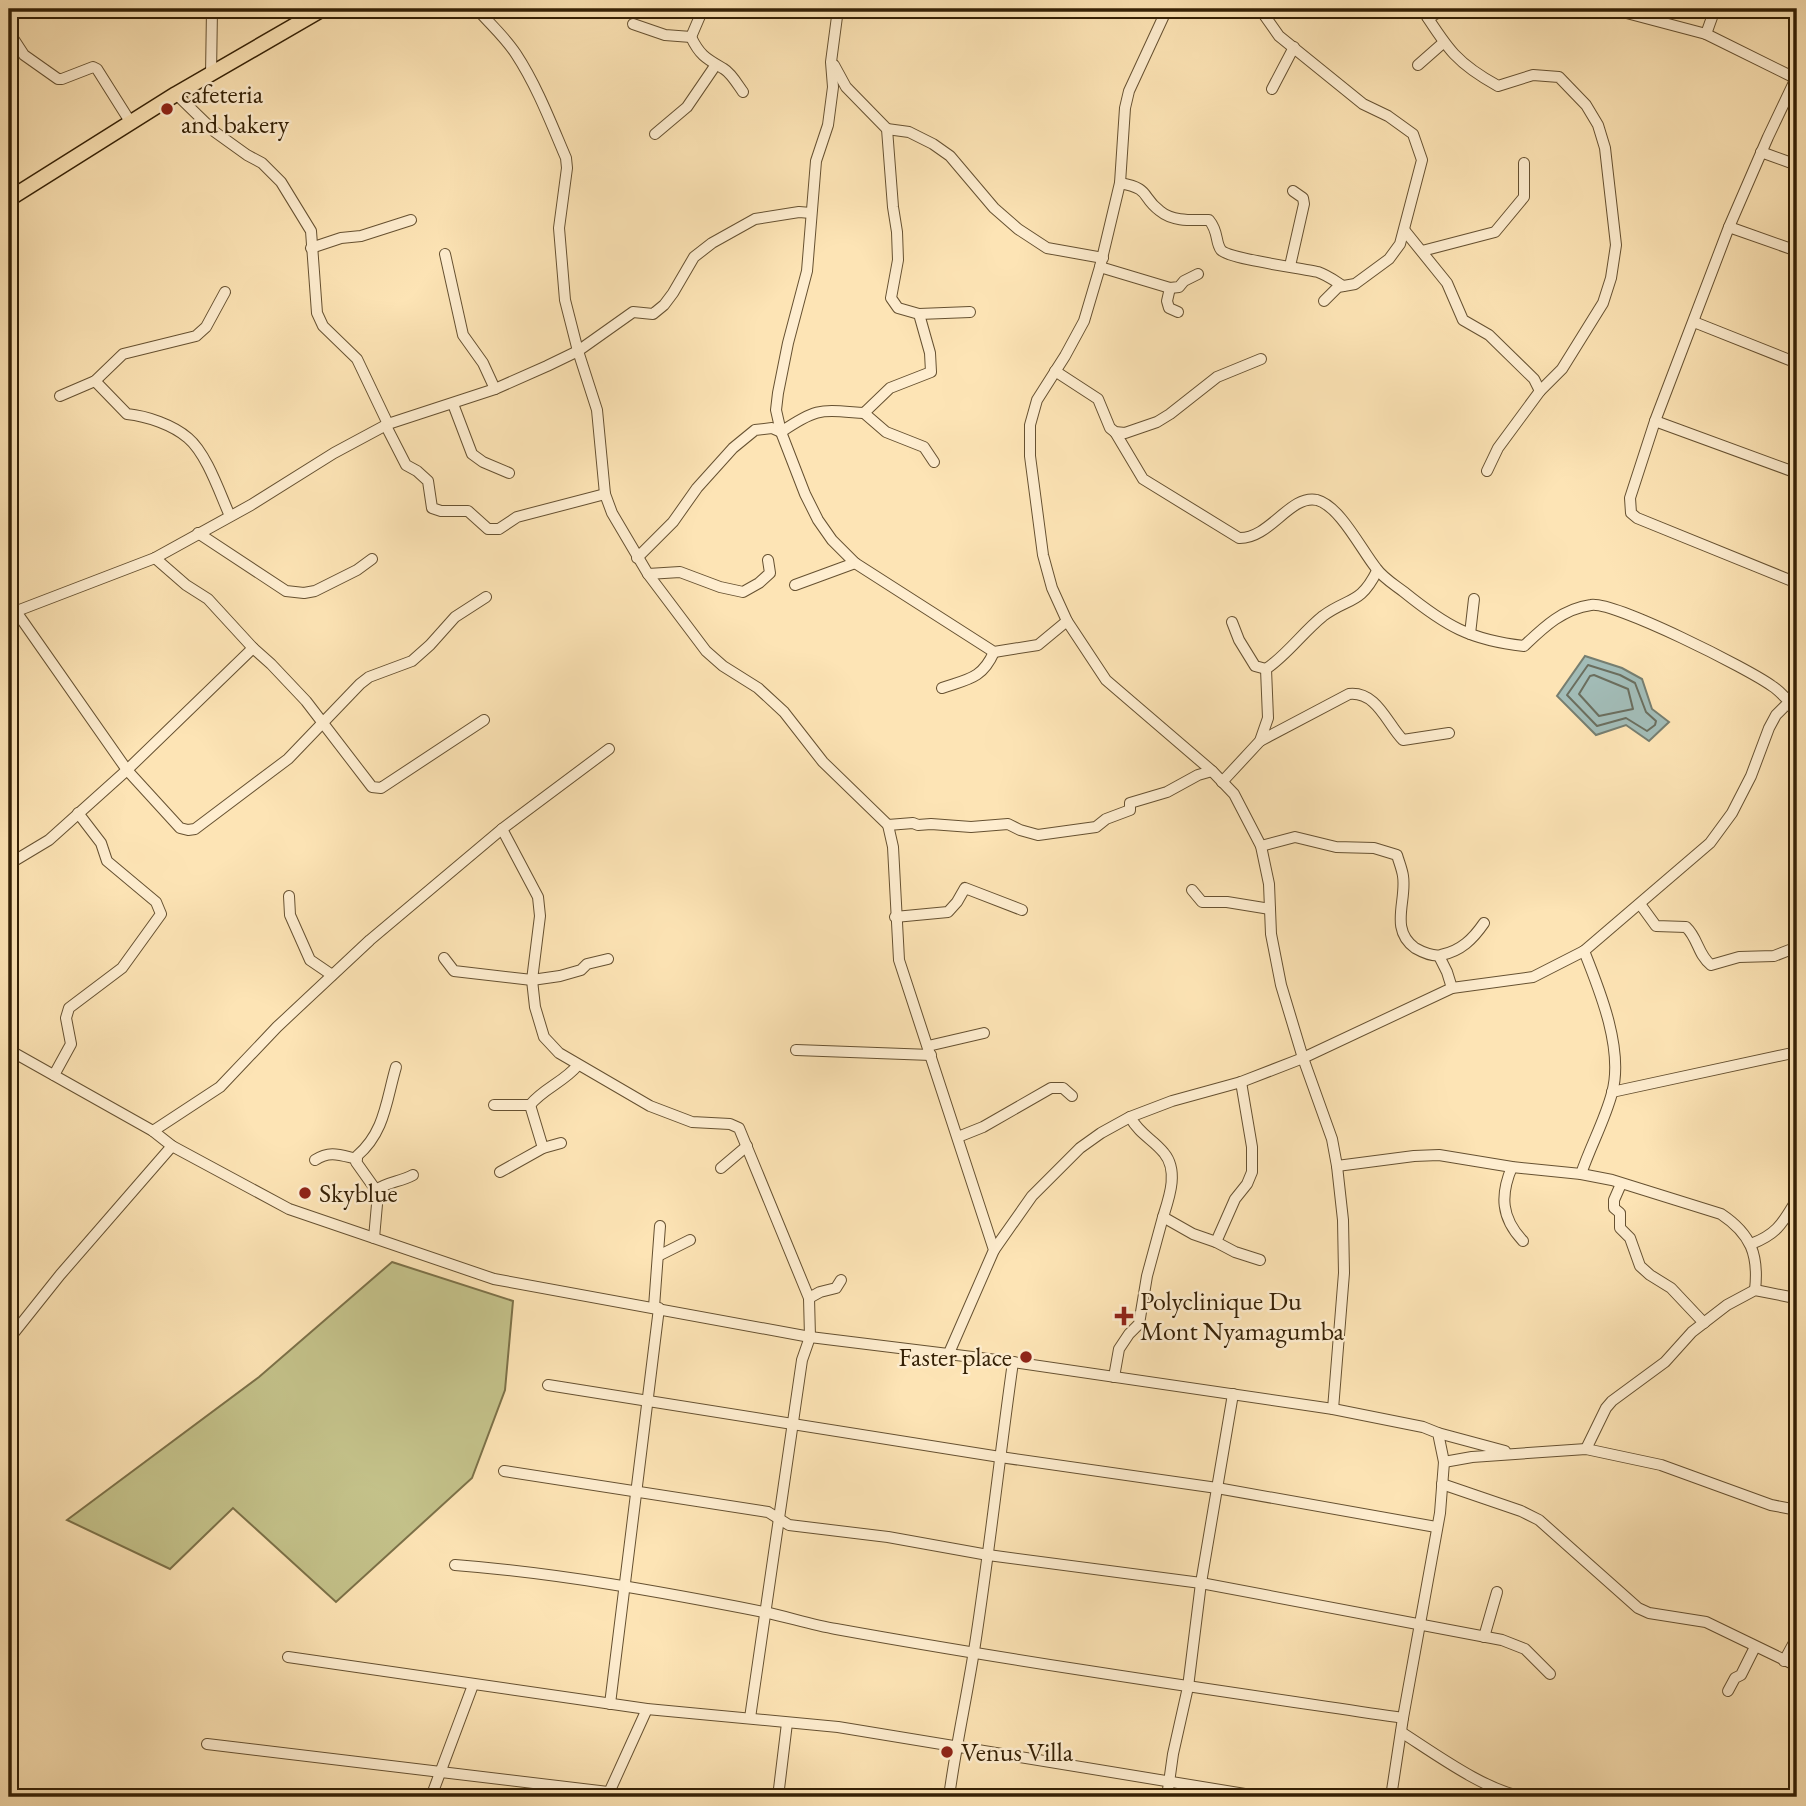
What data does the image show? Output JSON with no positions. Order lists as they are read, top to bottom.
{
  "places": {
    "other": [
      "cafeteria and bakery",
      "Skyblue",
      "Faster place",
      "Venus Villa"
    ],
    "health": ["Polyclinique Du Mont Nyamagumba"]
  }
}
